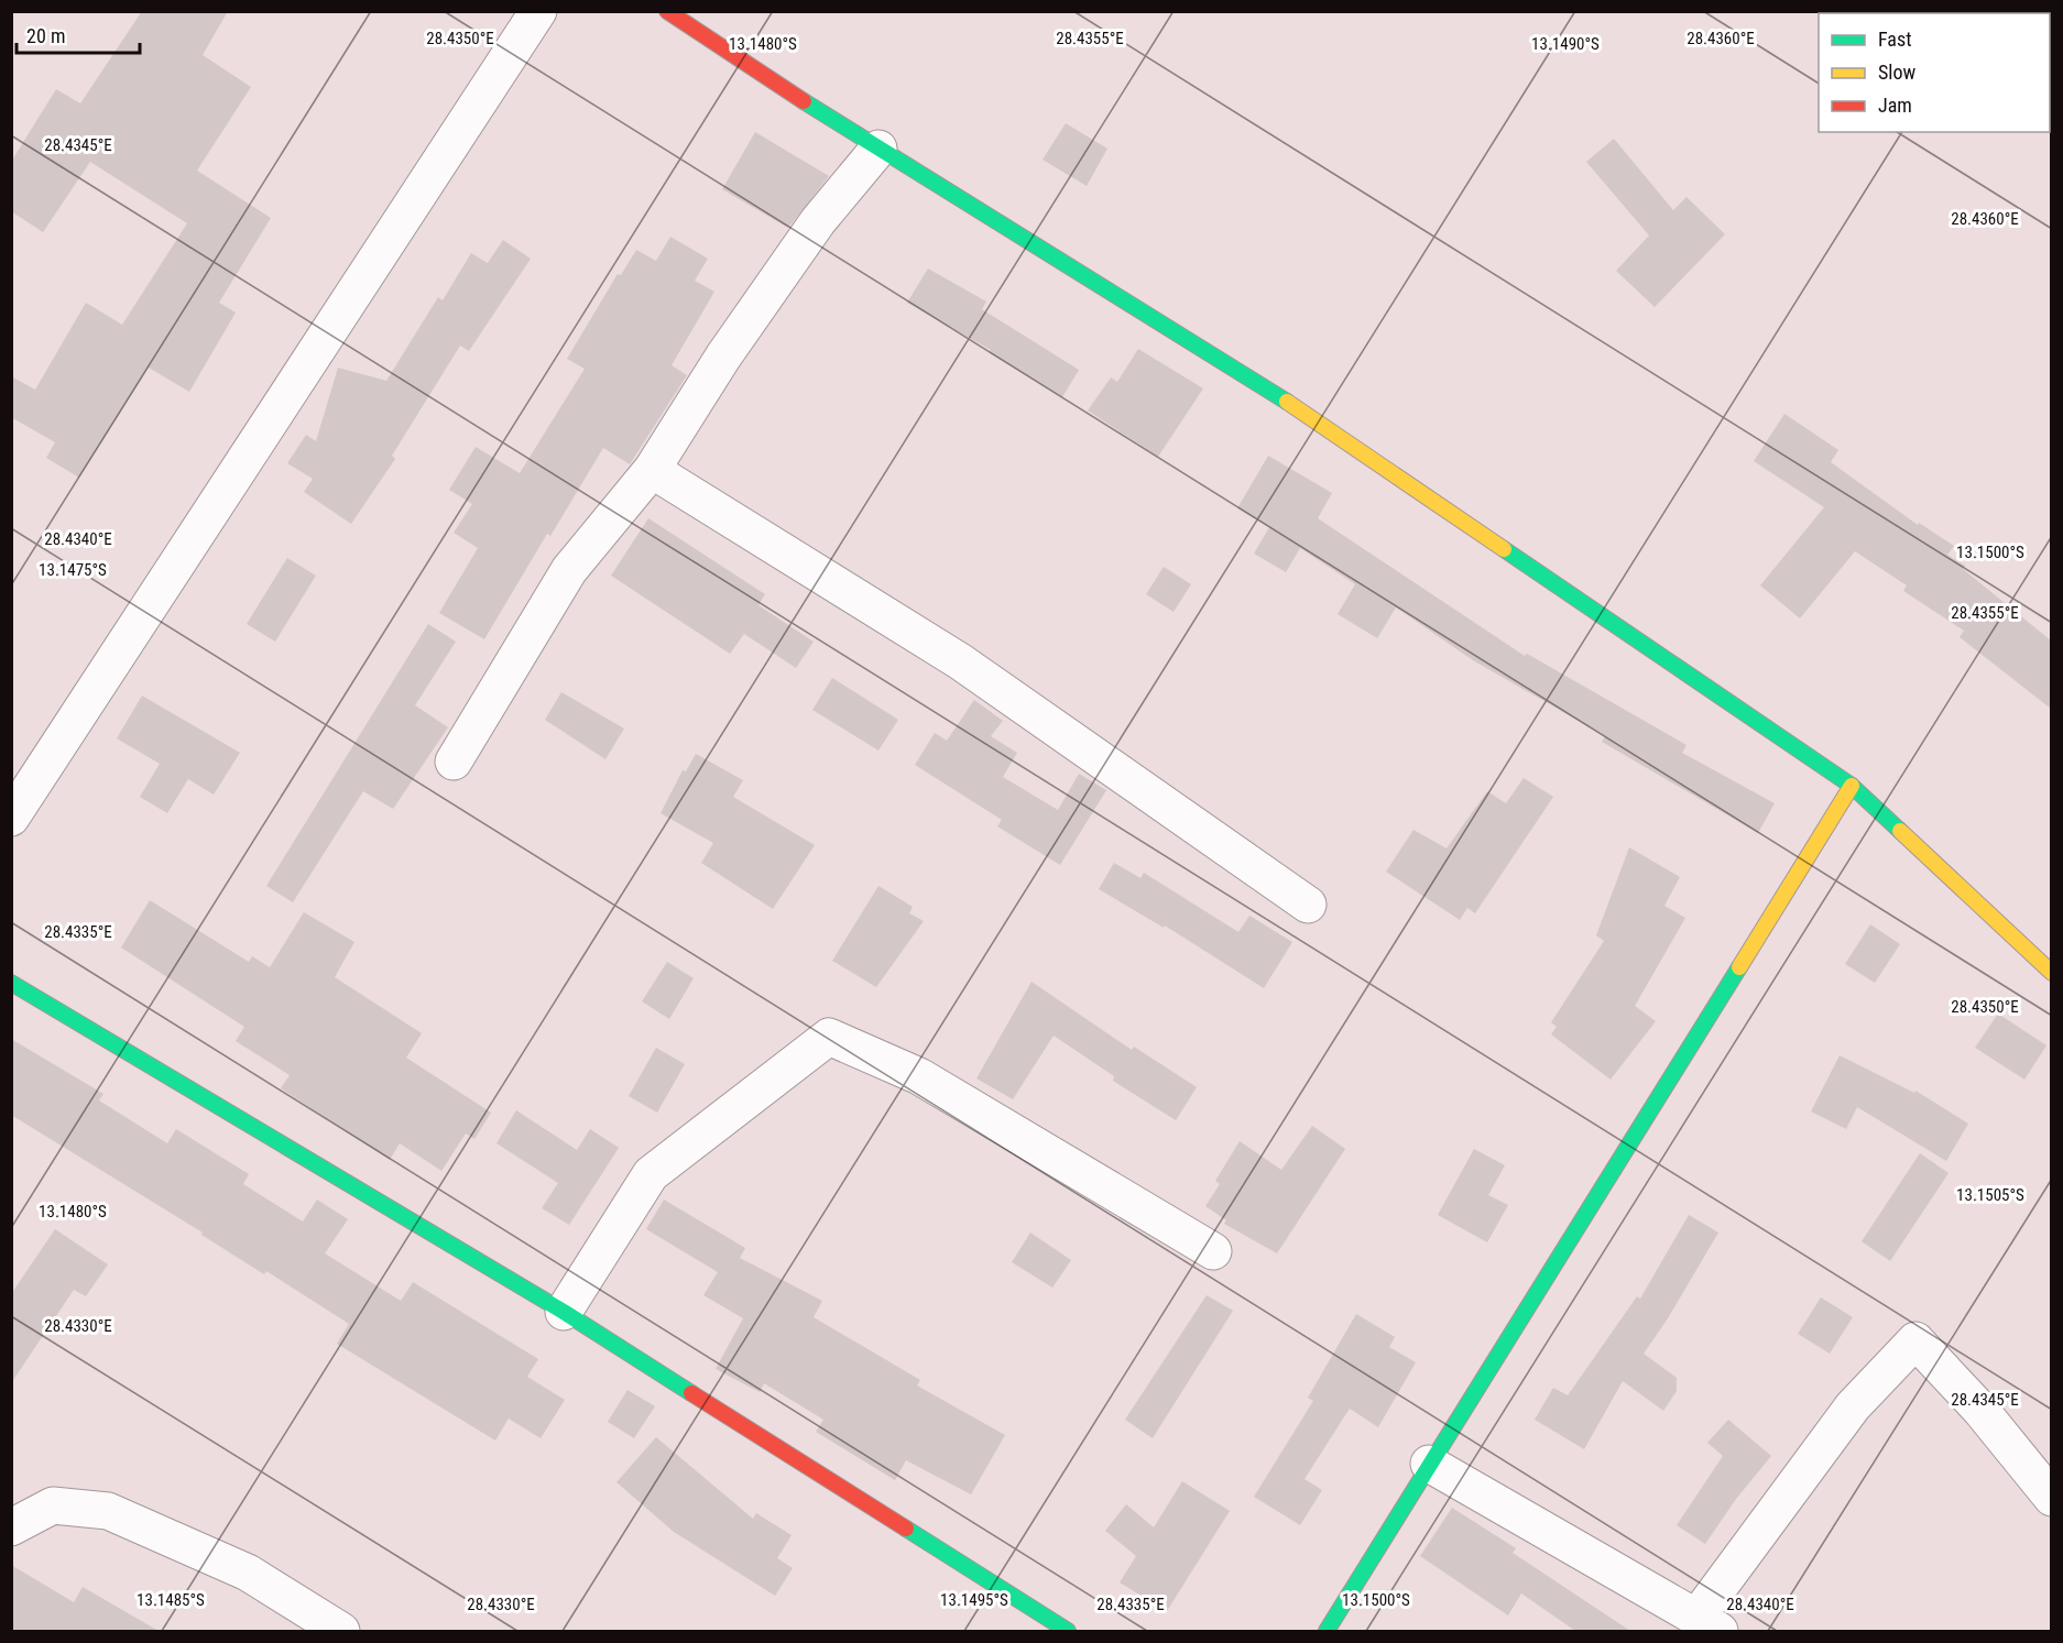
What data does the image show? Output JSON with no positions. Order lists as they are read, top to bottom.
{
  "legend": ["Fast", "Slow", "Jam"],
  "scale_bar": "20 m",
  "coordinates": [
    "28.4350°E",
    "28.4355°E",
    "28.4360°E",
    "13.1480°S",
    "13.1490°S",
    "28.4345°E",
    "28.4340°E",
    "13.1500°S",
    "13.1475°S",
    "28.4335°E",
    "13.1505°S",
    "28.4330°E",
    "13.1485°S",
    "13.1495°S"
  ]
}
